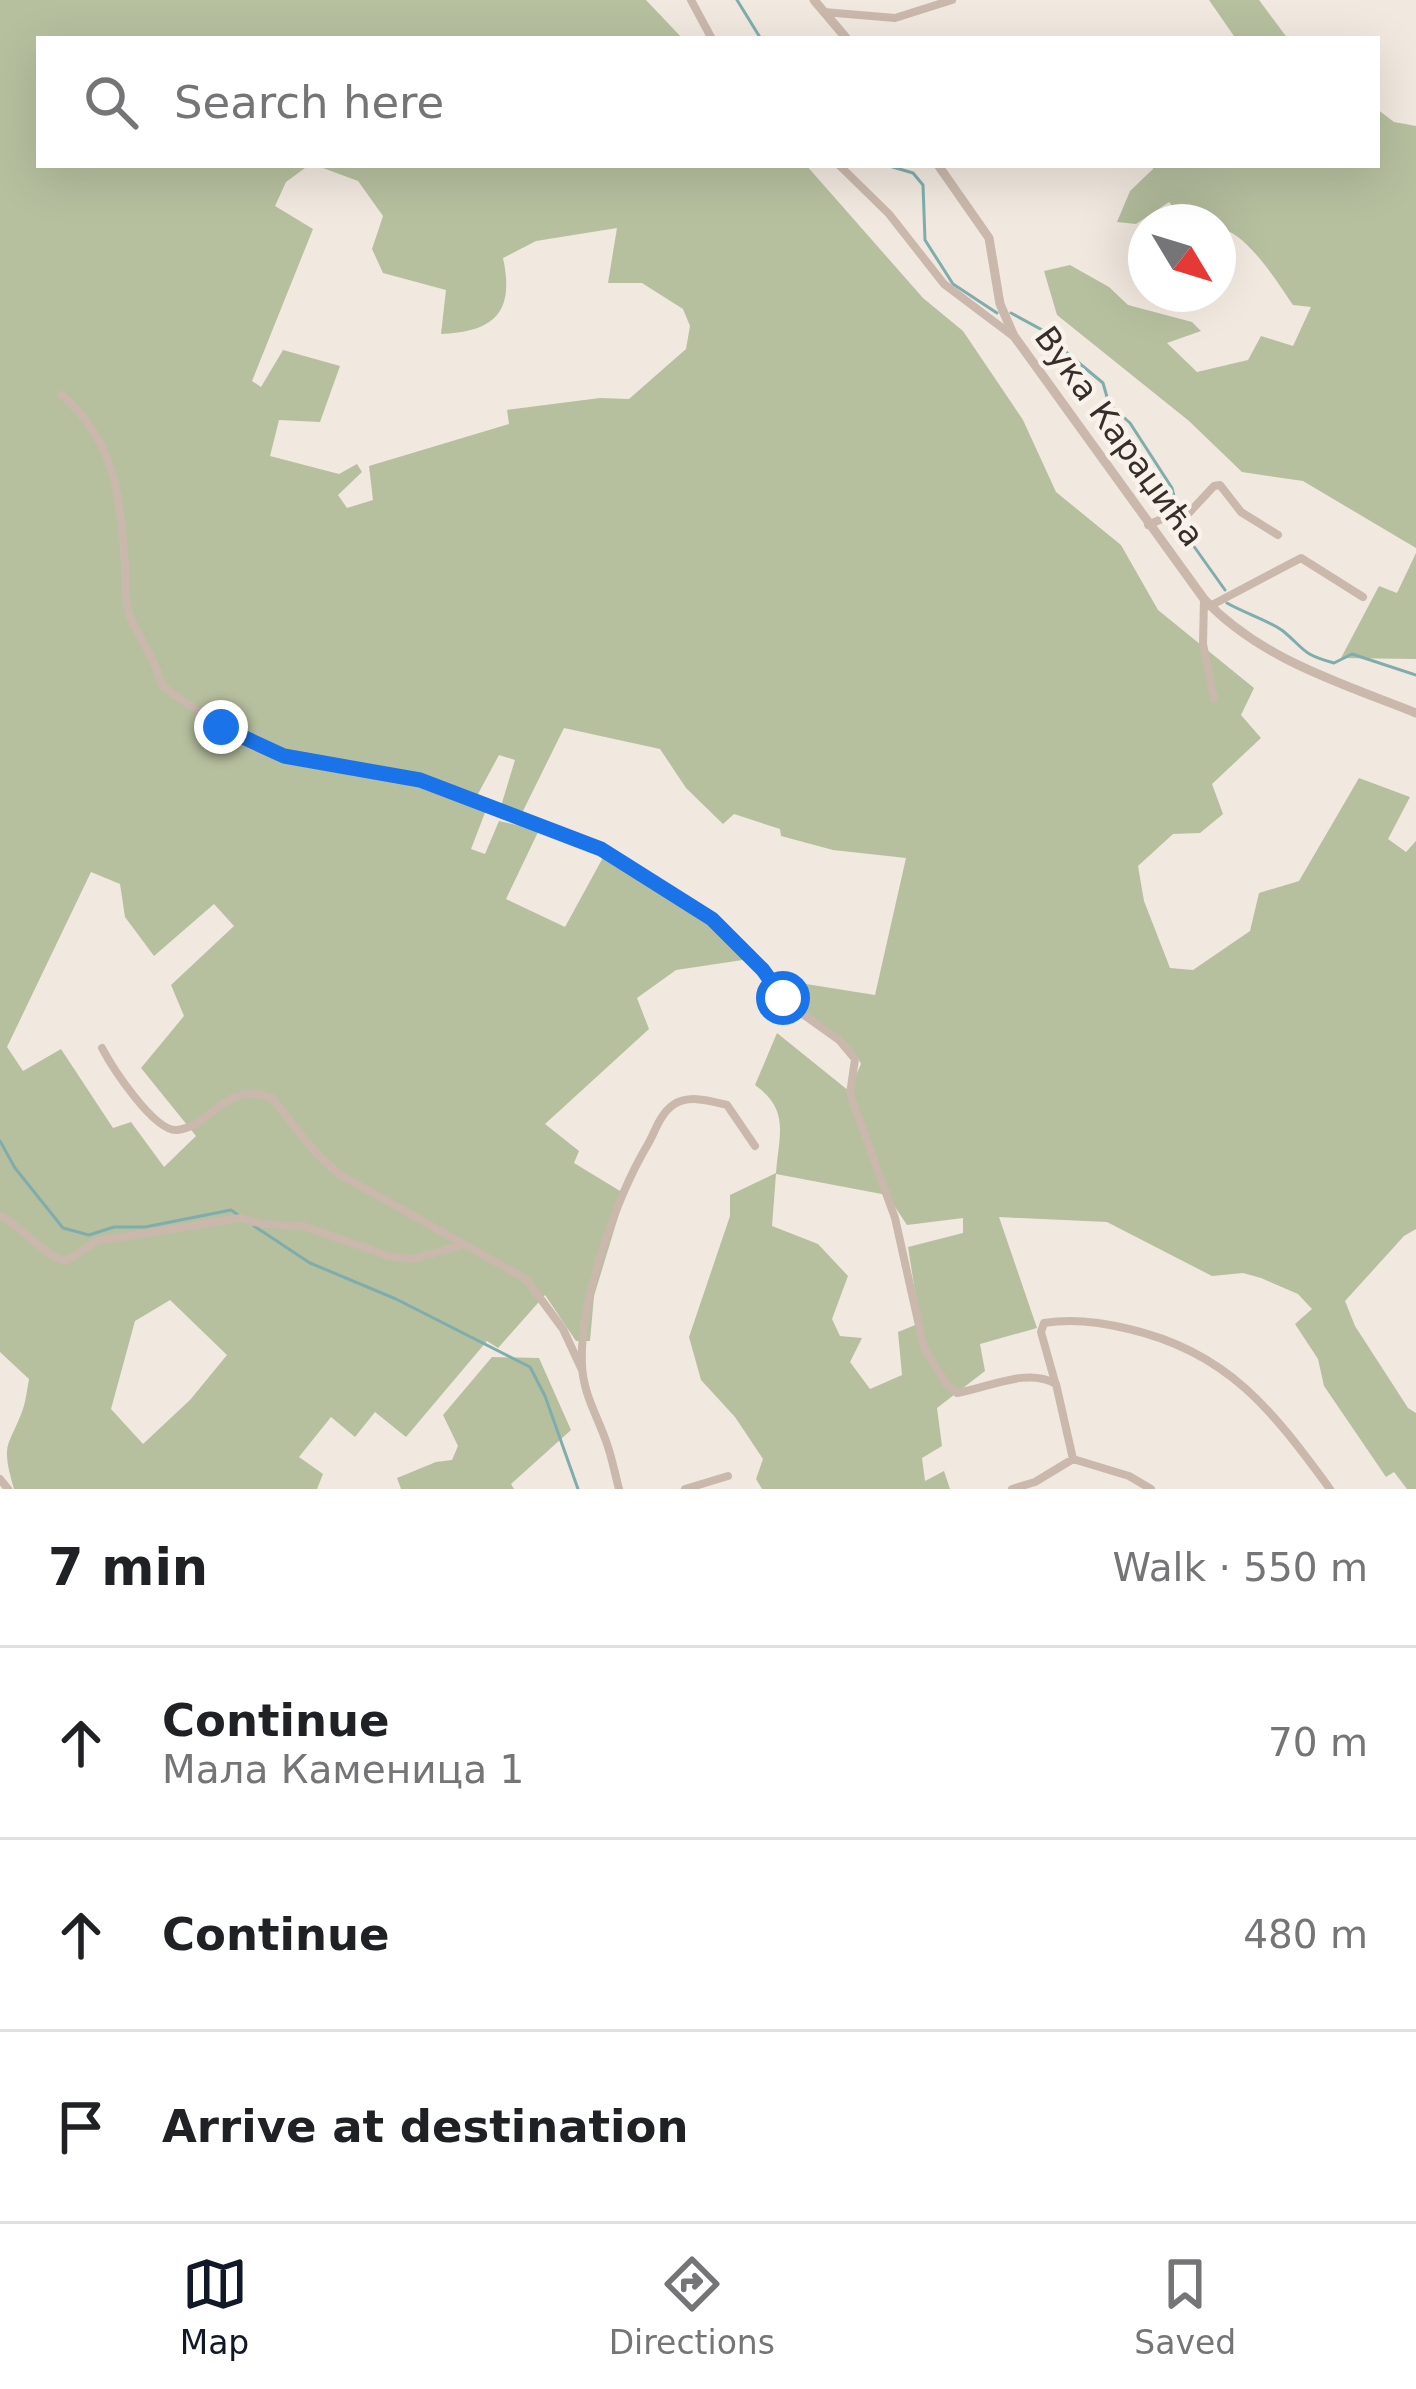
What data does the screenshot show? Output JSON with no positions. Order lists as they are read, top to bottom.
{
  "streets": {
    "street": ["Вука Караџића"]
  },
  "north": "bottom right",
  "page": {
    "search": "Search here",
    "heading": ["7 min", "Walk · 550 m"],
    "list": [
      ["Continue", "Мала Каменица 1", "70 m"],
      ["Continue", "480 m"],
      "Arrive at destination"
    ],
    "nav": ["Map", "Directions", "Saved"]
  }
}
